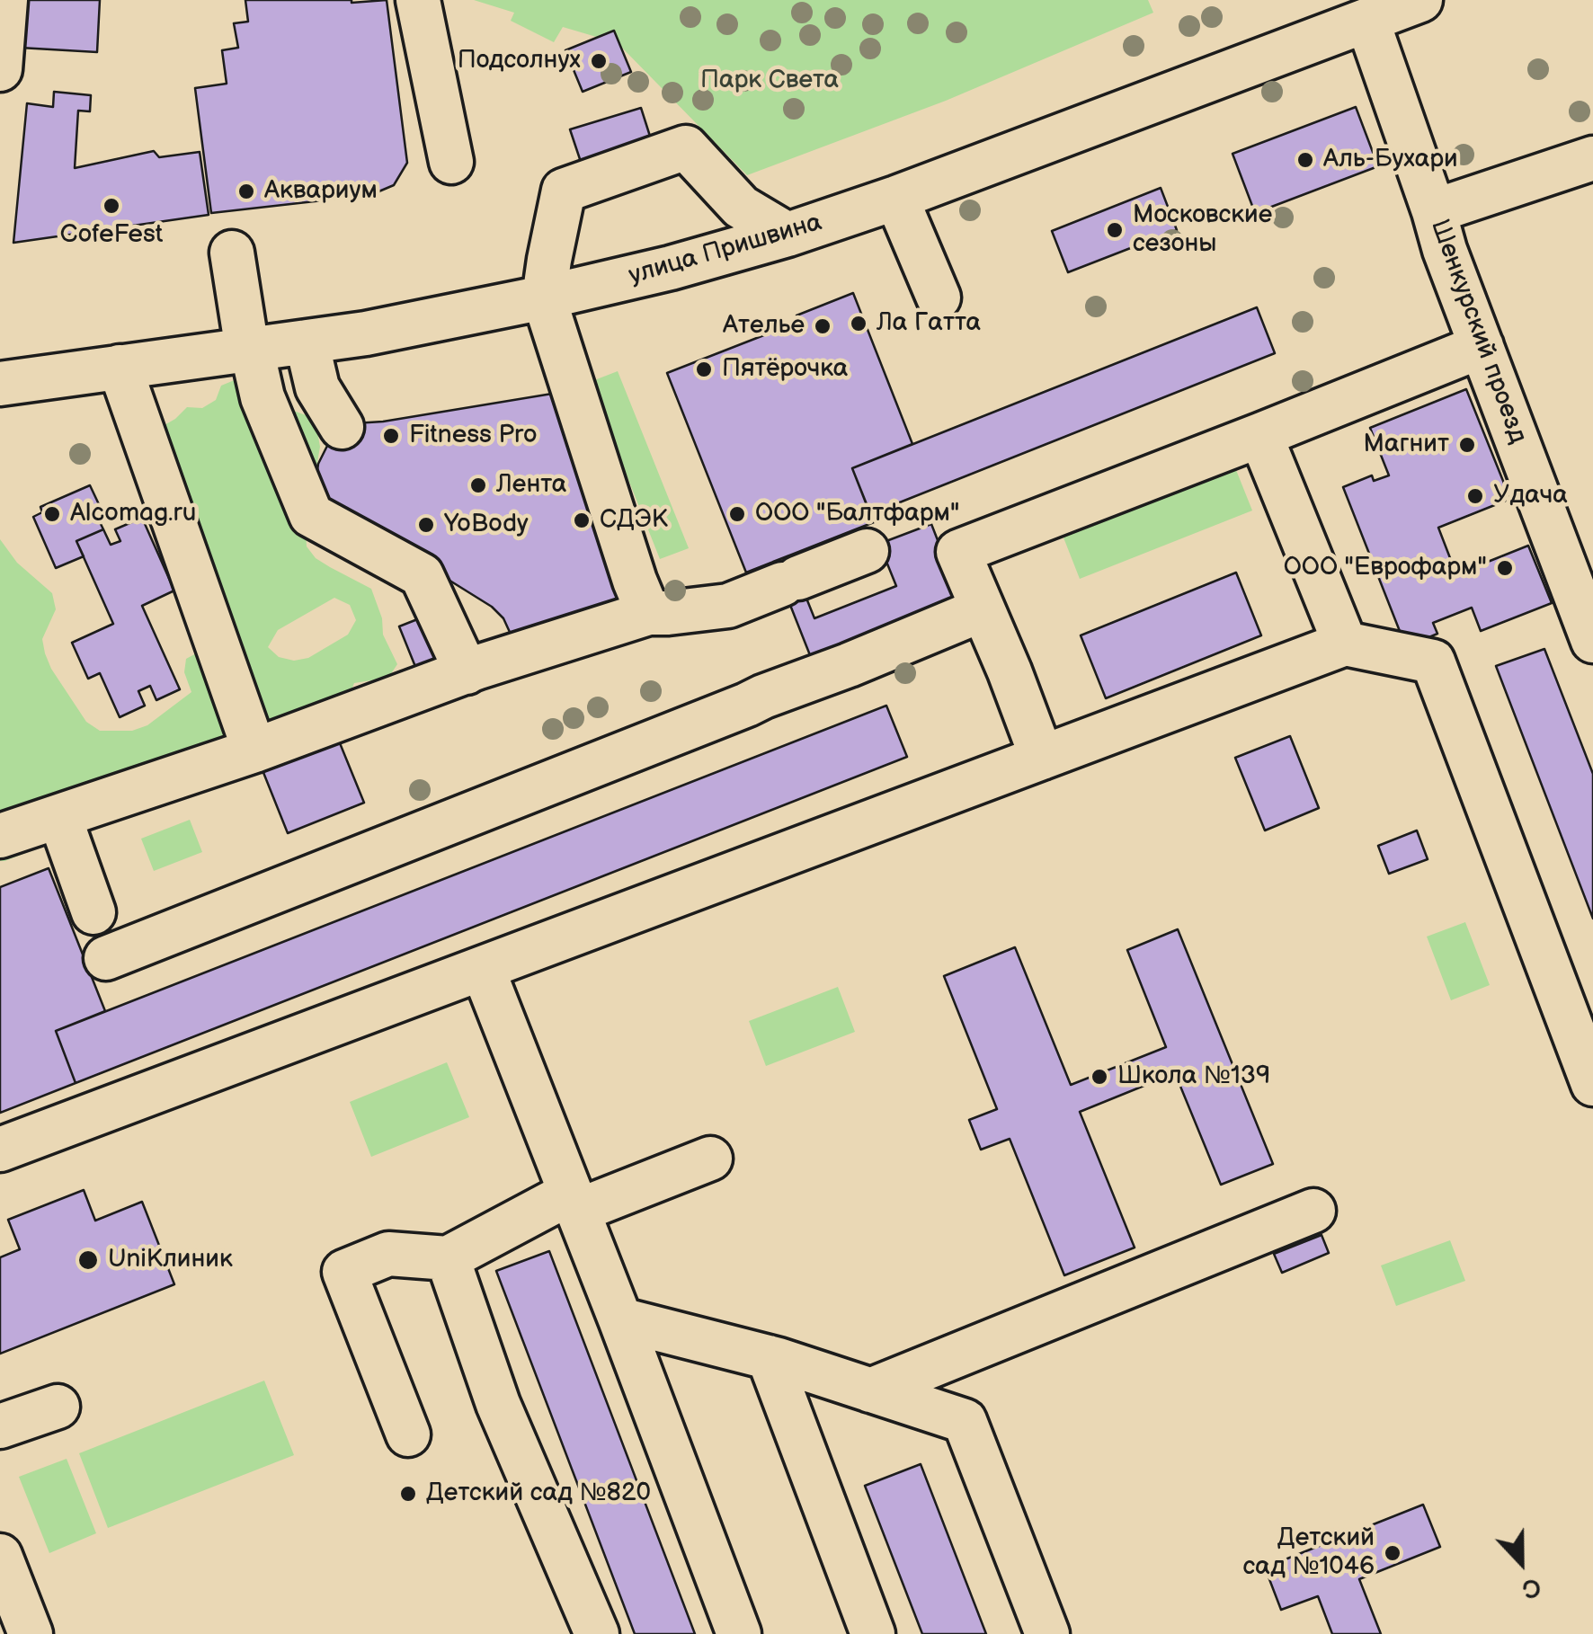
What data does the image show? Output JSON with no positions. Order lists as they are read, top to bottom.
{
  "streets": {
    "street": ["улица Пришвина", "Шенкурский проезд"]
  },
  "crossings": [
    ["улица Пришвина", "Шенкурский проезд"]
  ],
  "parks": ["Парк Света"],
  "places": [
    "Подсолнух",
    "Аль-Бухари",
    "Аквариум",
    "CofeFest",
    "Московские сезоны",
    "Ла Гатта",
    "Ателье",
    "Пятёрочка",
    "Fitness Pro",
    "Магнит",
    "Лента",
    "Удача",
    "Alcomag.ru",
    "ООО \"Балтфарм\"",
    "СДЭК",
    "YoBody",
    "ООО \"Еврофарм\"",
    "Школа №139",
    "UniКлиник",
    "Детский сад №820",
    "Детский сад №1046"
  ],
  "north": "bottom"
}
